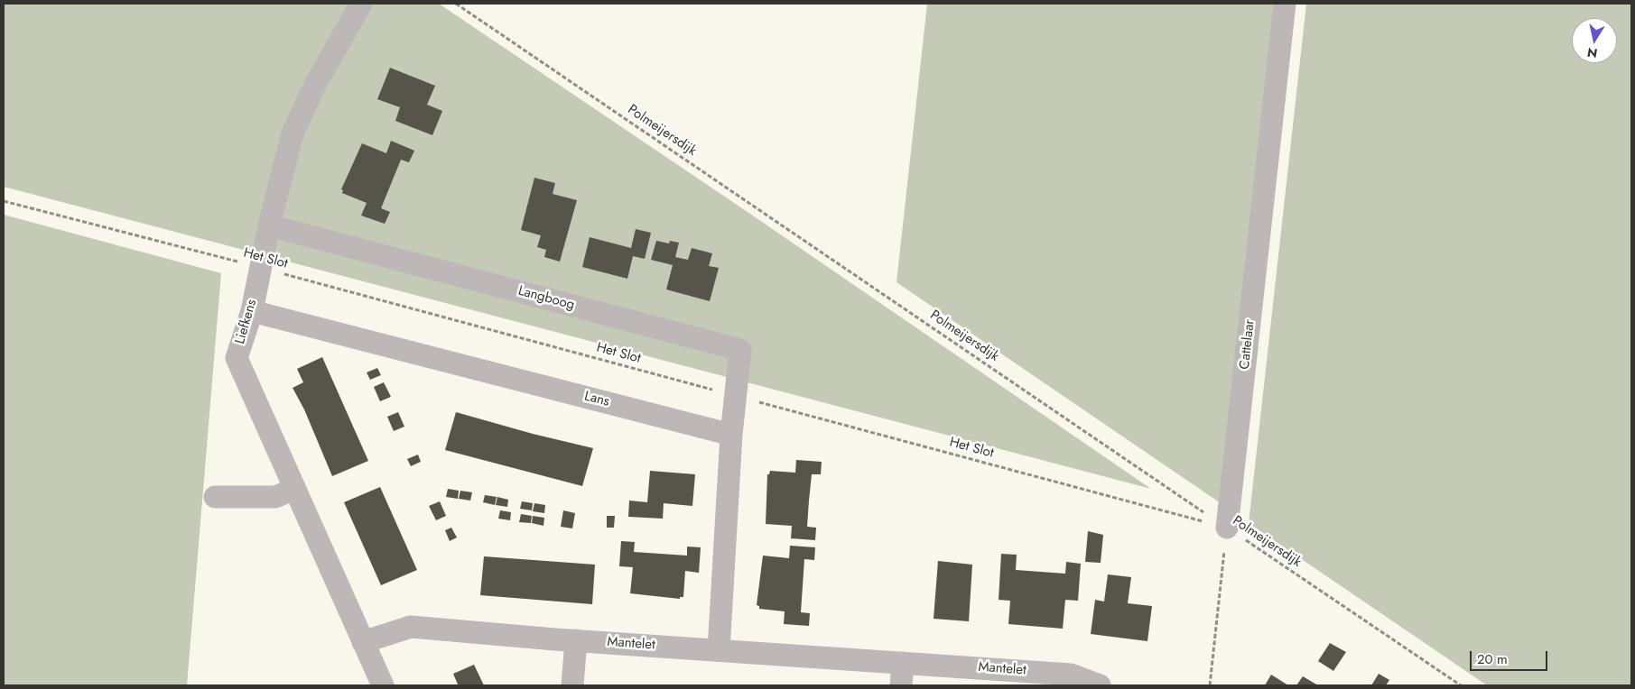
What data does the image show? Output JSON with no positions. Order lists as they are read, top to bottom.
{
  "streets": {
    "street": [
      "Langboog",
      "Liefkens",
      "Cattelaar",
      "Lans",
      "Mantelet"
    ],
    "path": ["Polmeijersdijk", "Het Slot"]
  },
  "crossings": [
    ["Polmeijersdijk", "Het Slot"],
    ["Polmeijersdijk", "Cattelaar"],
    ["Het Slot", "Langboog"],
    ["Het Slot", "Liefkens"],
    ["Het Slot", "Cattelaar"],
    ["Langboog", "Liefkens"],
    ["Langboog", "Lans"],
    ["Liefkens", "Lans"],
    ["Liefkens", "Mantelet"]
  ],
  "scale_bar": "20 m",
  "north": "bottom"
}
